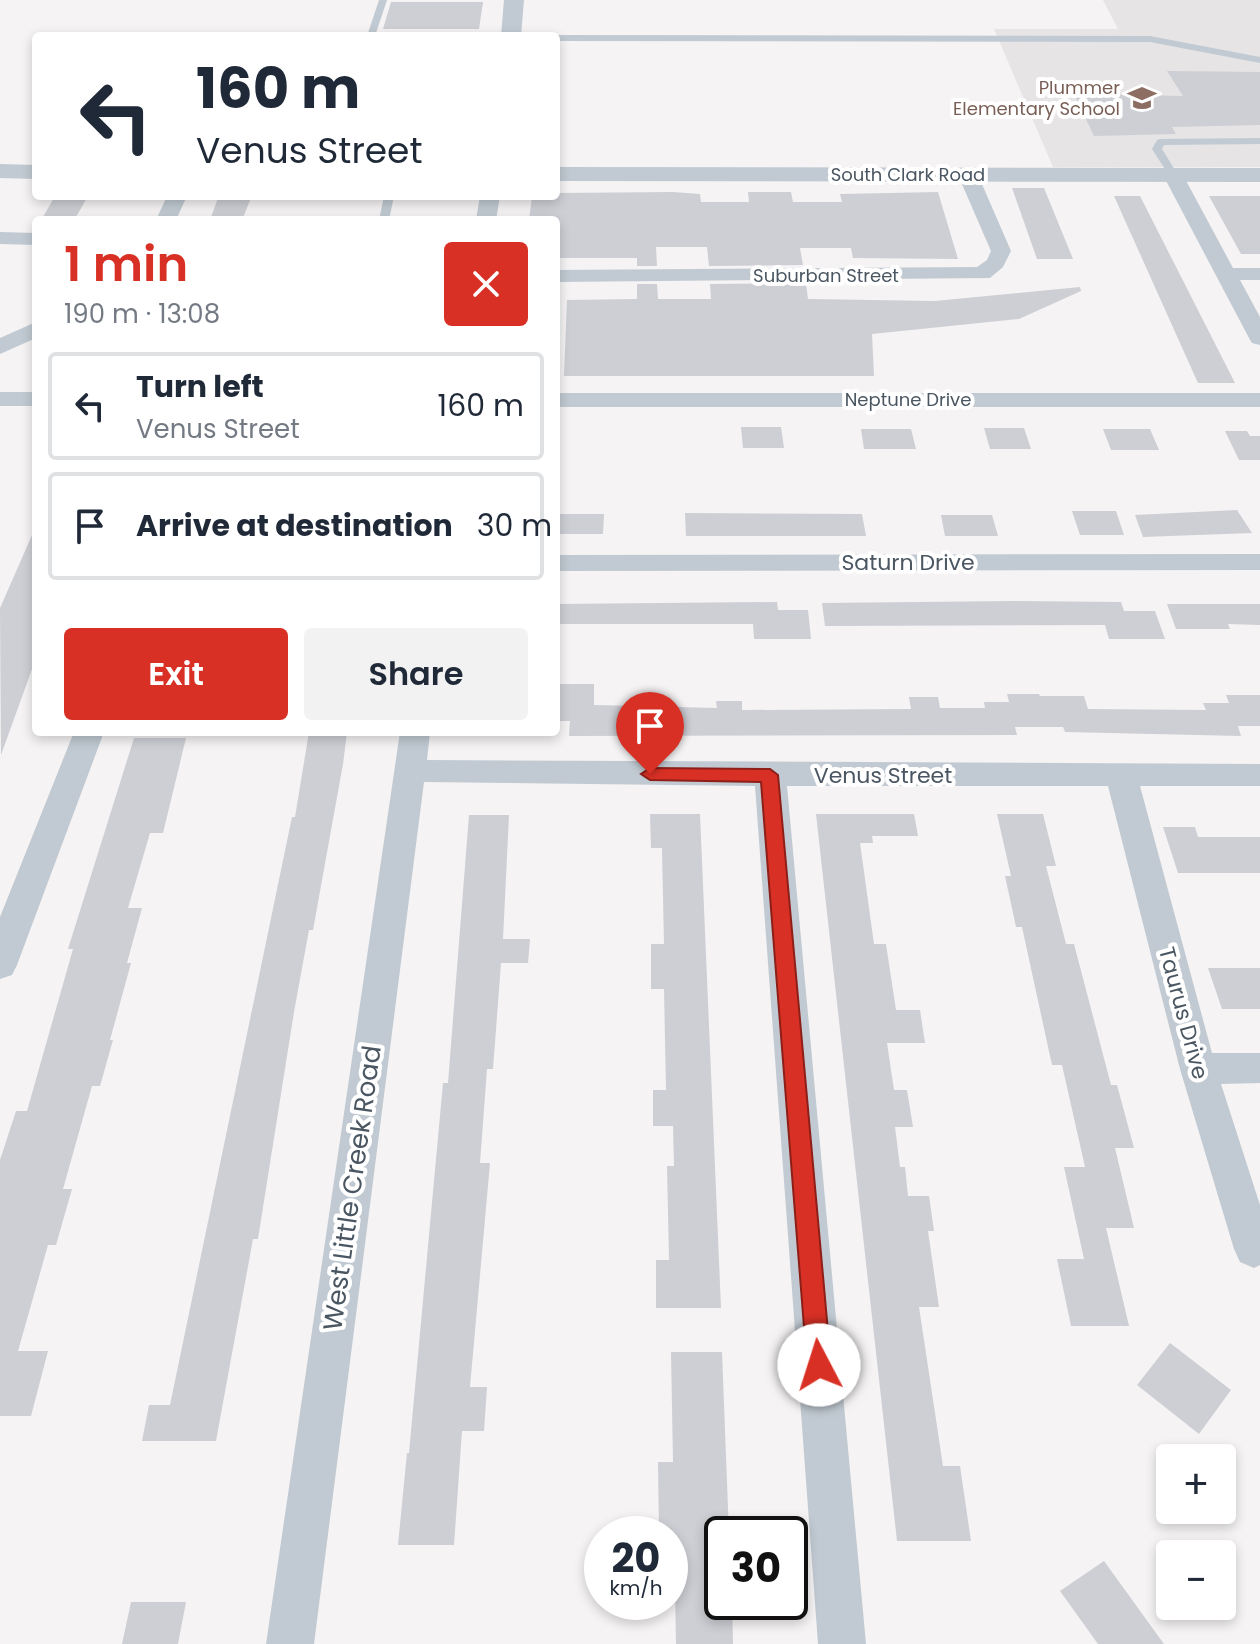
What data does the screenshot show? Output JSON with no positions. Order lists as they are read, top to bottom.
{
  "streets": {
    "street": [
      "South Clark Road",
      "Suburban Street",
      "Neptune Drive",
      "Saturn Drive",
      "Venus Street",
      "Taurus Drive",
      "West Little Creek Road"
    ]
  },
  "crossings": [
    ["South Clark Road", "Suburban Street"],
    ["Venus Street", "Taurus Drive"],
    ["Venus Street", "West Little Creek Road"]
  ],
  "places": {
    "school or university": ["Plummer Elementary School"]
  },
  "page": {
    "turn": ["160 m", "Venus Street"],
    "heading": ["1 min", "190 m · 13:08"],
    "list": [
      {
        "name": "Turn left",
        "note": "Venus Street",
        "value": "160 m"
      },
      {
        "name": "Arrive at destination",
        "value": "30 m"
      }
    ],
    "buttons": ["Exit", "Share"],
    "map_buttons": ["+", "−"],
    "speed": "20 km/h",
    "limit": "30"
  }
}
